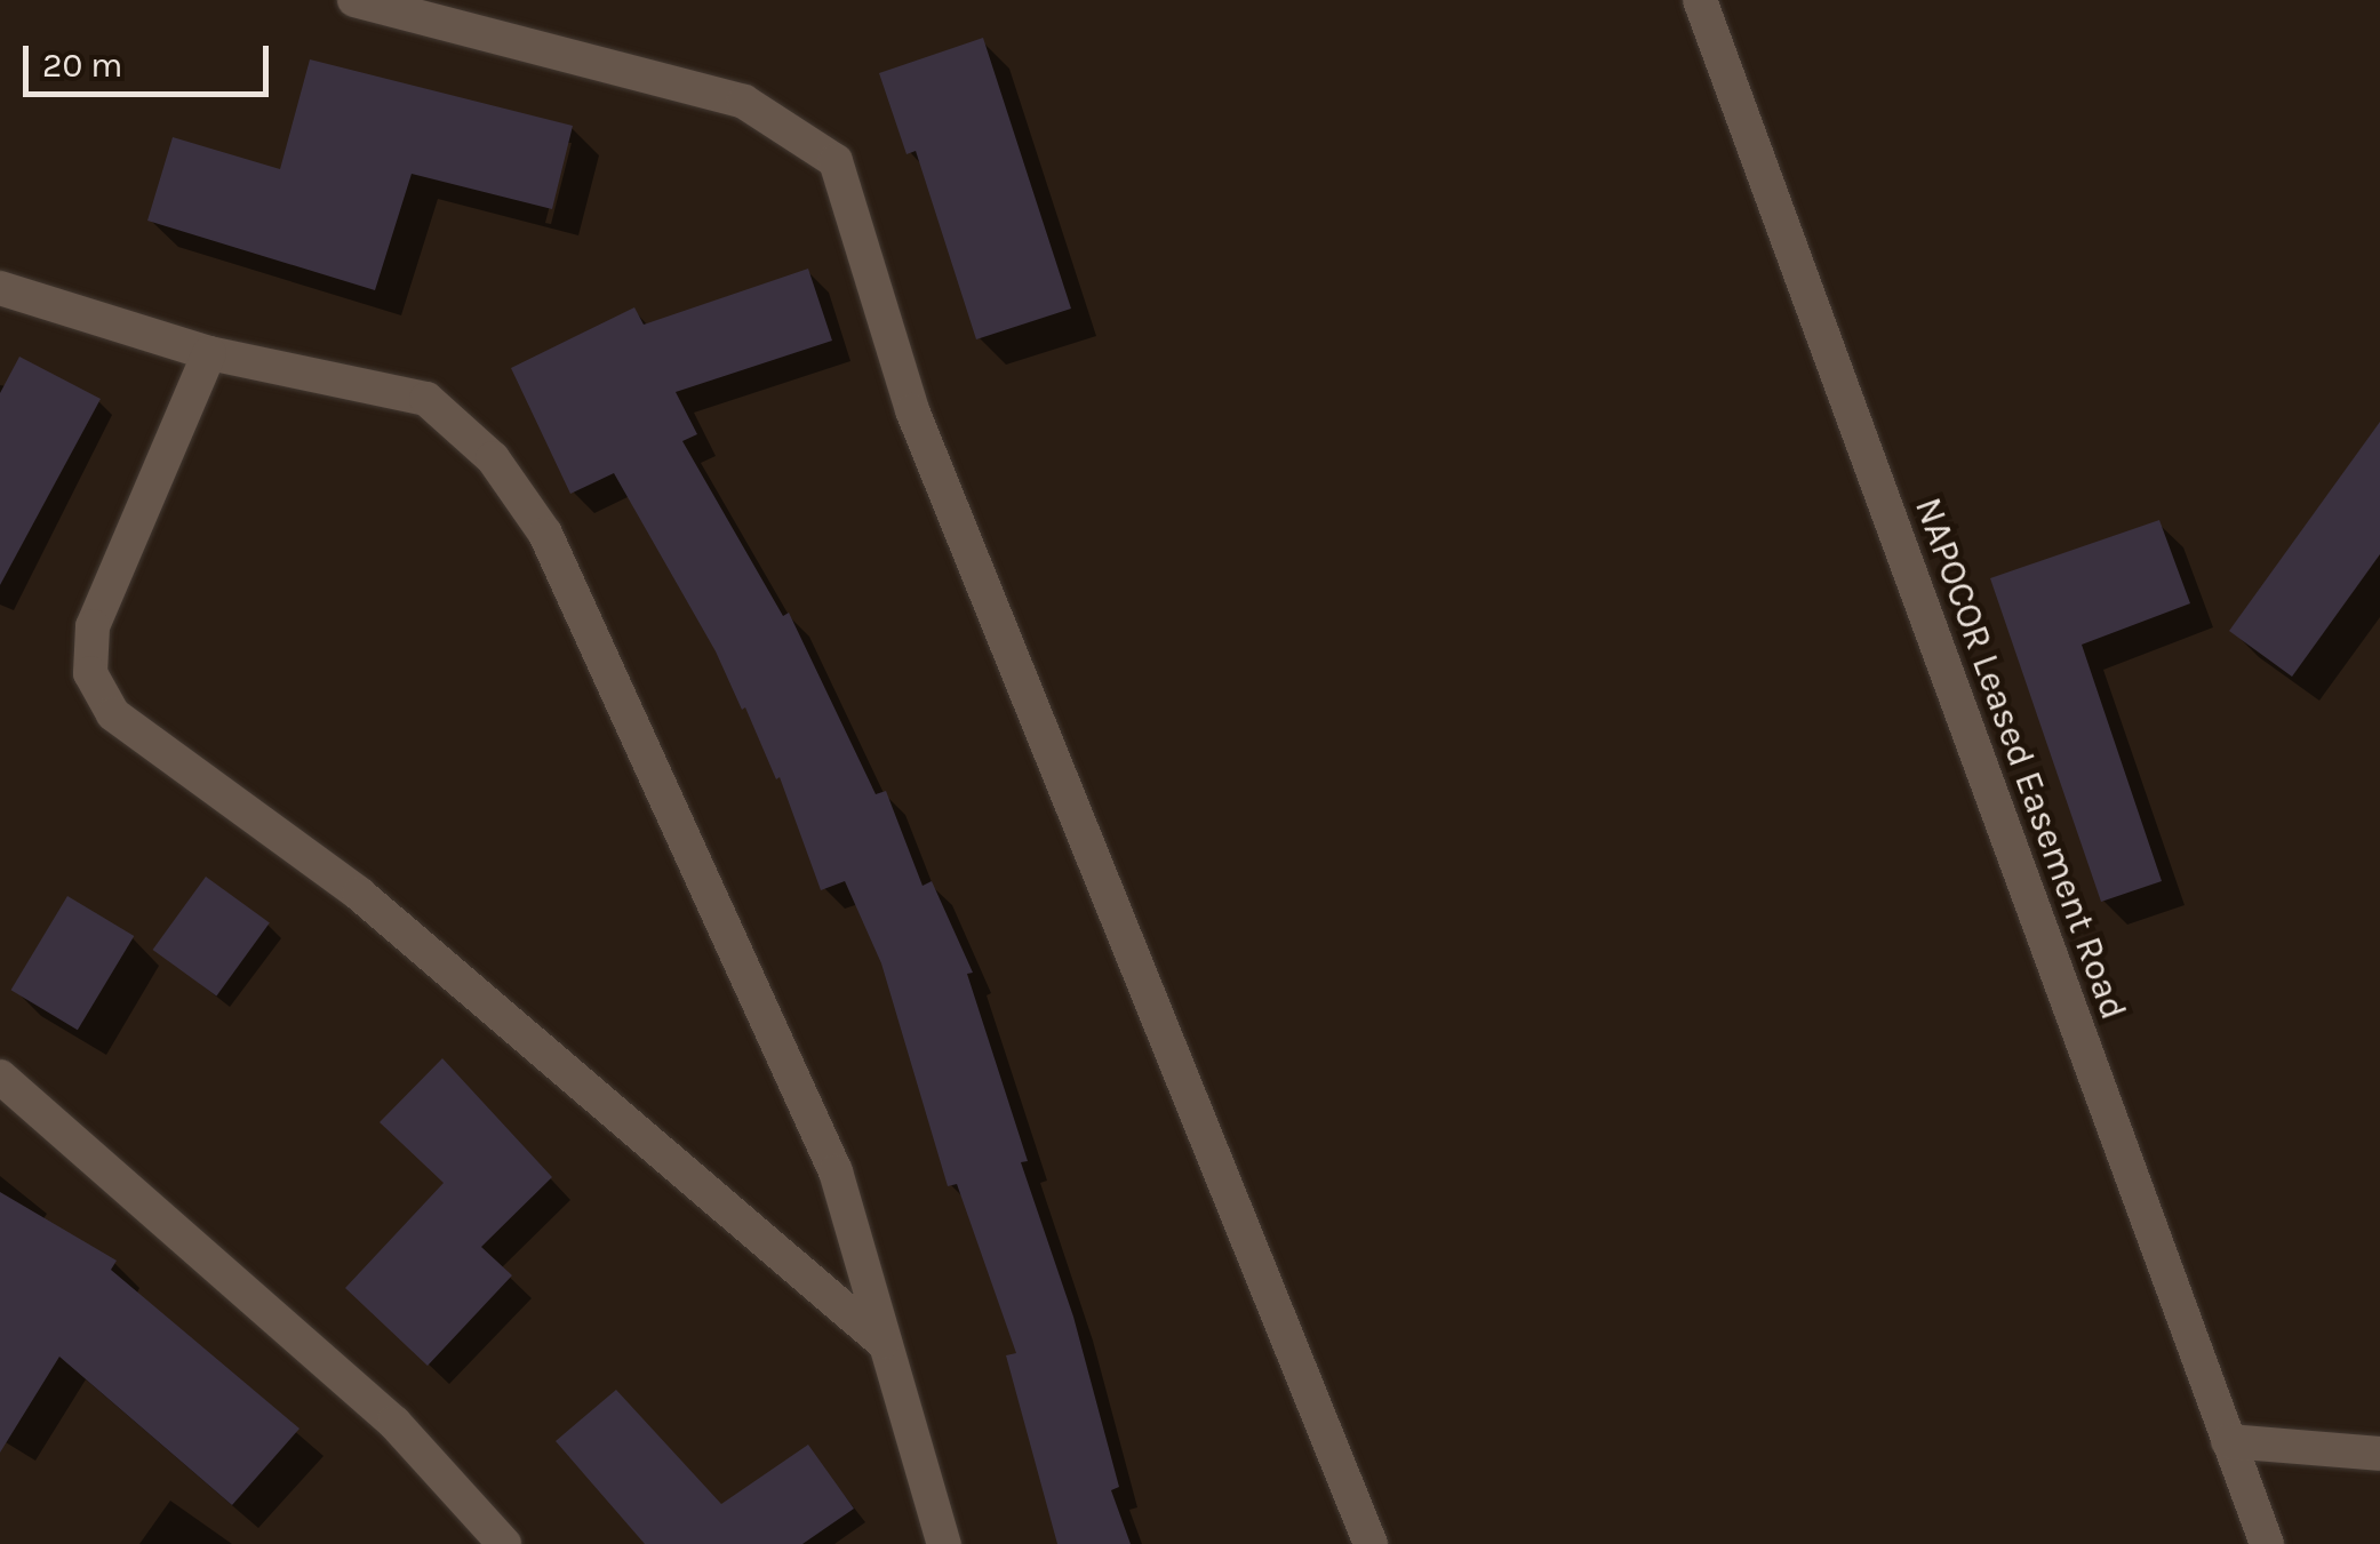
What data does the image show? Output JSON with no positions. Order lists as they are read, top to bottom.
{
  "streets": {
    "street": ["NAPOCOR Leased Easement Road"]
  },
  "scale_bar": "20 m"
}
